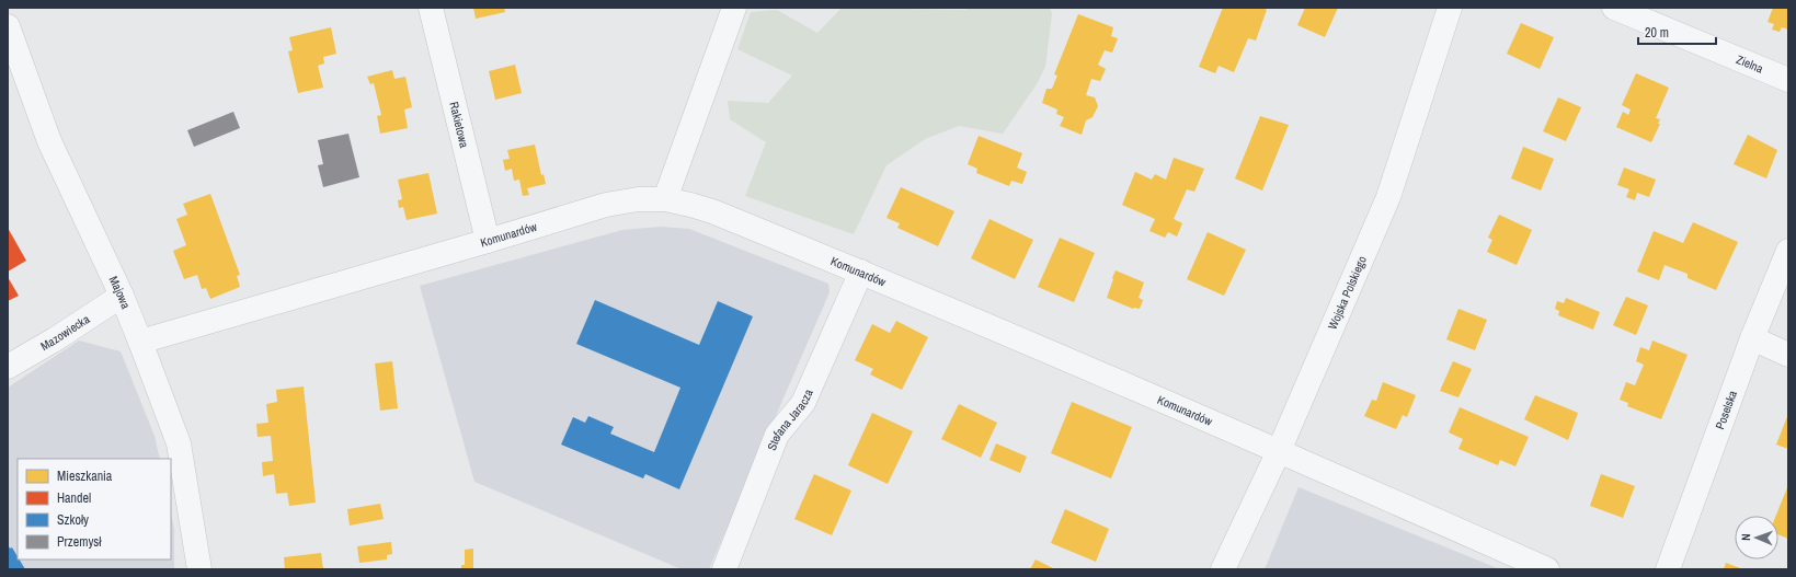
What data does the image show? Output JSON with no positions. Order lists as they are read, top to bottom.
{
  "streets": {
    "street": [
      "Zielna",
      "Rakietowa",
      "Komunardów",
      "Majowa",
      "Wojska Polskiego",
      "Mazowiecka",
      "Poselska",
      "Stefana Jaracza"
    ]
  },
  "crossings": [
    ["Rakietowa", "Komunardów"],
    ["Komunardów", "Majowa"],
    ["Komunardów", "Wojska Polskiego"],
    ["Komunardów", "Stefana Jaracza"],
    ["Majowa", "Mazowiecka"]
  ],
  "legend": [
    "Mieszkania",
    "Handel",
    "Szkoły",
    "Przemysł"
  ],
  "scale_bar": "20 m",
  "north": "left"
}
